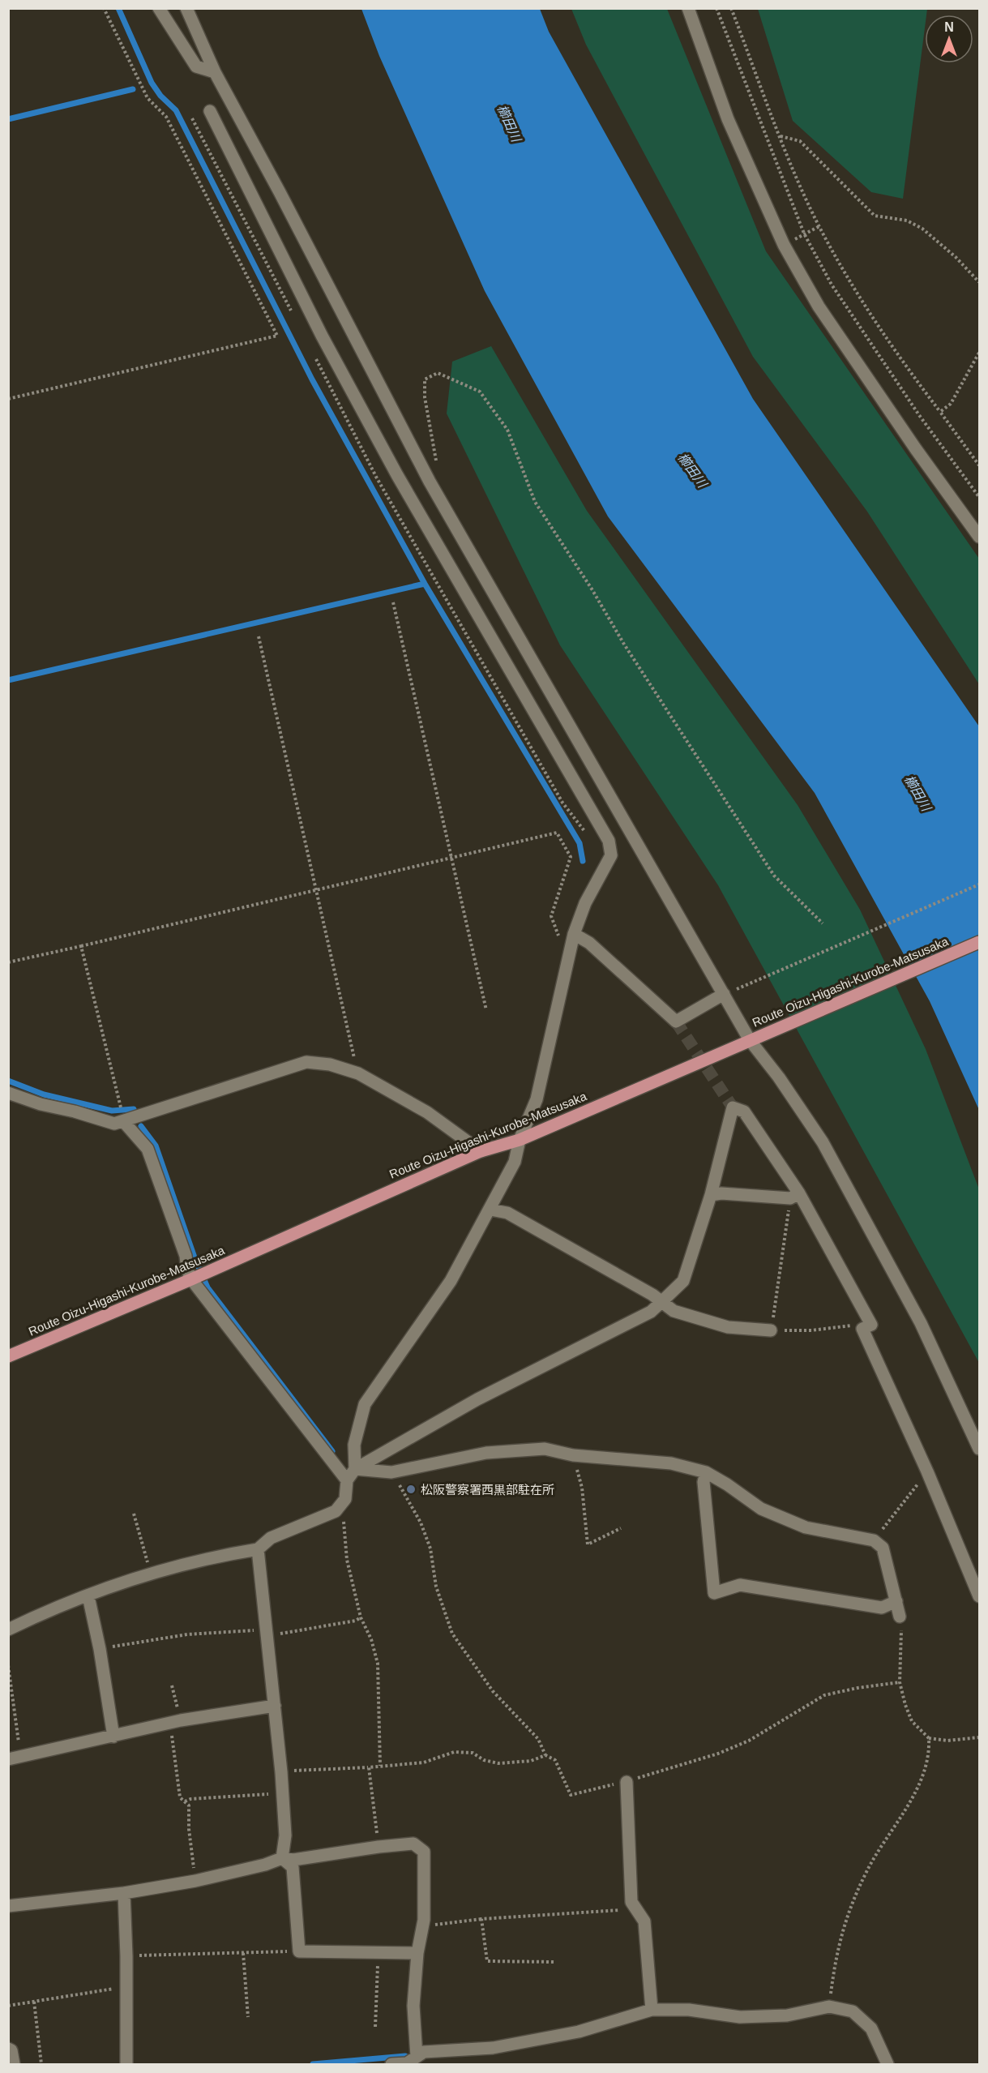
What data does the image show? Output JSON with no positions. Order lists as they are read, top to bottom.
{
  "streets": {
    "main road": ["Route Oizu-Higashi-Kurobe-Matsusaka"]
  },
  "water": ["櫛田川"],
  "places": ["松阪警察署西黒部駐在所"],
  "north": "top"
}
